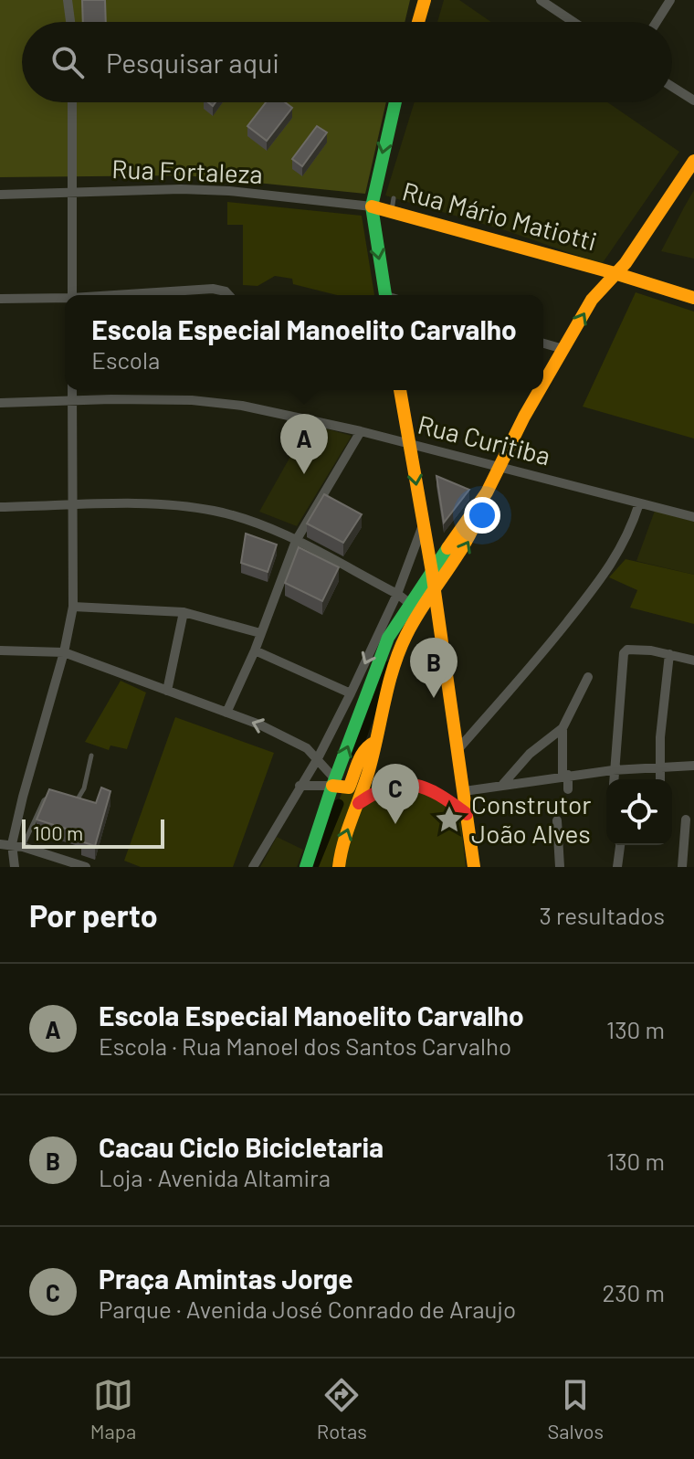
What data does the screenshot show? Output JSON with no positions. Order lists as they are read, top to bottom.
{
  "streets": {
    "main road": ["Rua Mário Matiotti"],
    "street": ["Rua Fortaleza", "Rua Curitiba"]
  },
  "crossings": [
    ["Rua Fortaleza", "Rua Mário Matiotti"]
  ],
  "places": {
    "place": ["Construtor João Alves"]
  },
  "scale_bar": "100 m",
  "page": {
    "search": "Pesquisar aqui",
    "popup": ["Escola Especial Manoelito Carvalho", "Escola"],
    "pins": ["A", "B", "C"],
    "scale": "100 m",
    "heading": ["Por perto", "3 resultados"],
    "list": [
      {
        "mark": "A",
        "name": "Escola Especial Manoelito Carvalho",
        "note": "Escola · Rua Manoel dos Santos Carvalho",
        "value": "130 m"
      },
      {
        "mark": "B",
        "name": "Cacau Ciclo Bicicletaria",
        "note": "Loja · Avenida Altamira",
        "value": "130 m"
      },
      {
        "mark": "C",
        "name": "Praça Amintas Jorge",
        "note": "Parque · Avenida José Conrado de Araujo",
        "value": "230 m"
      }
    ],
    "nav": ["Mapa", "Rotas", "Salvos"]
  }
}
